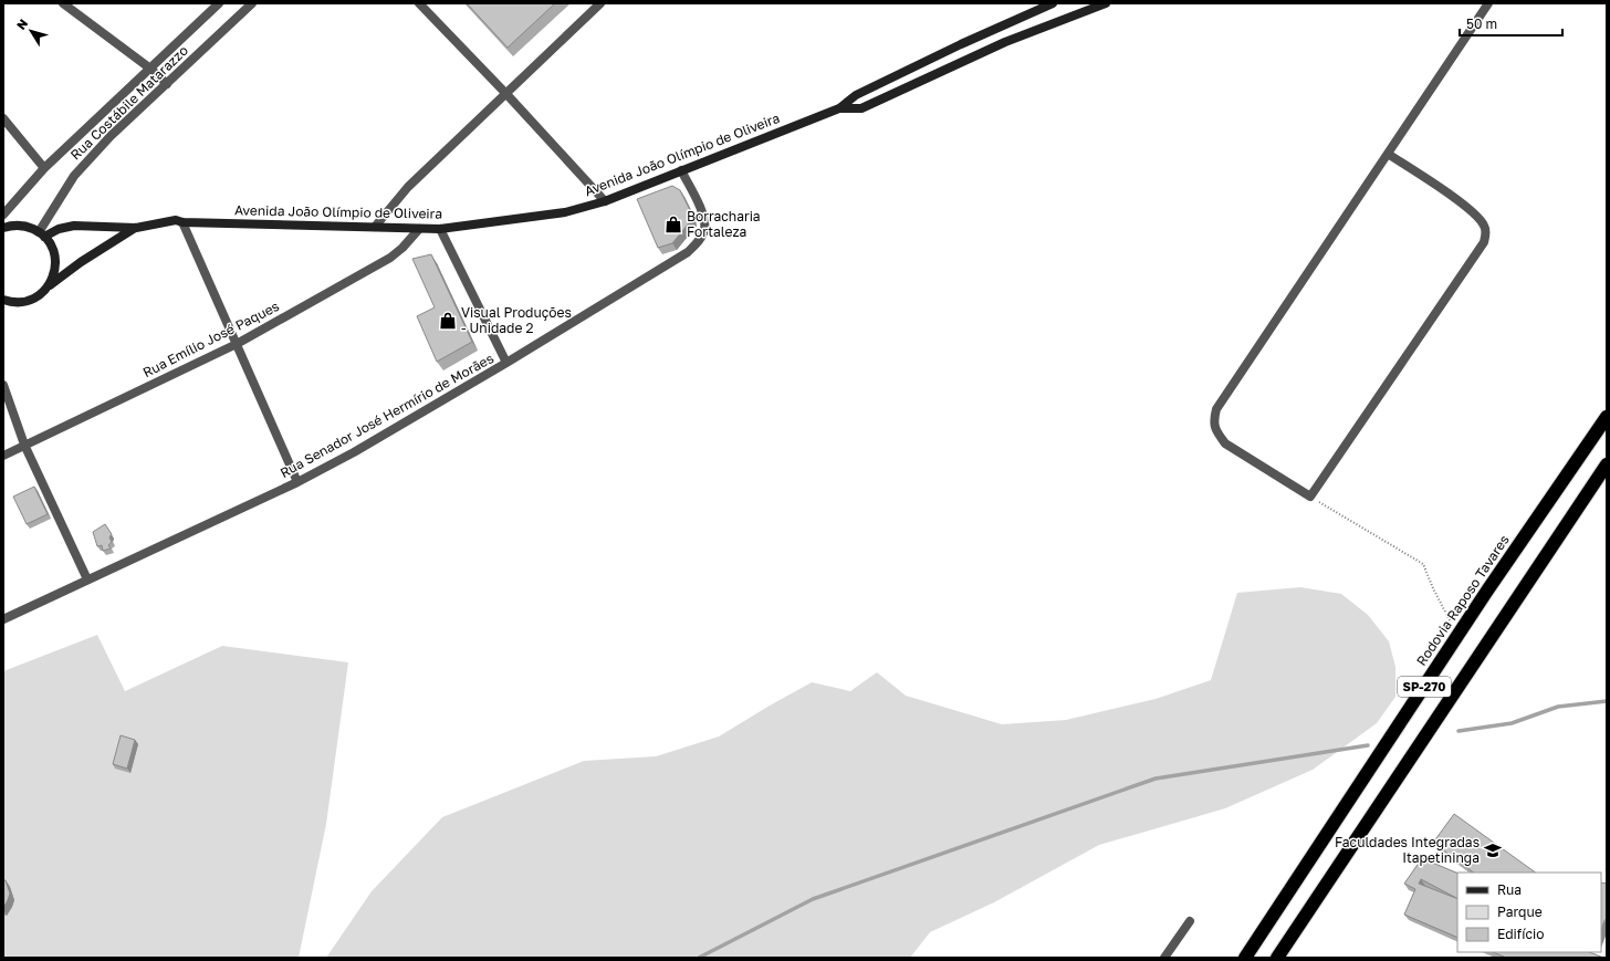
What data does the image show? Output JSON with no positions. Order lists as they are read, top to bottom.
{
  "streets": {
    "highway": ["Rodovia Raposo Tavares", "SP-270"],
    "main road": ["Avenida João Olímpio de Oliveira"],
    "street": ["Rua Costábile Matarazzo", "Rua Emílio José Paques", "Rua Senador José Hermírio de Morães"]
  },
  "crossings": [
    ["Rua Costábile Matarazzo", "Avenida João Olímpio de Oliveira"],
    ["Avenida João Olímpio de Oliveira", "Rua Emílio José Paques"],
    ["Avenida João Olímpio de Oliveira", "Rua Senador José Hermírio de Morães"]
  ],
  "places": {
    "shop": ["Borracharia Fortaleza", "Visual Produções - Unidade 2"],
    "school or university": ["Faculdades Integradas Itapetininga"]
  },
  "legend": ["Rua", "Parque", "Edifício"],
  "scale_bar": "50 m",
  "north": "top left"
}
